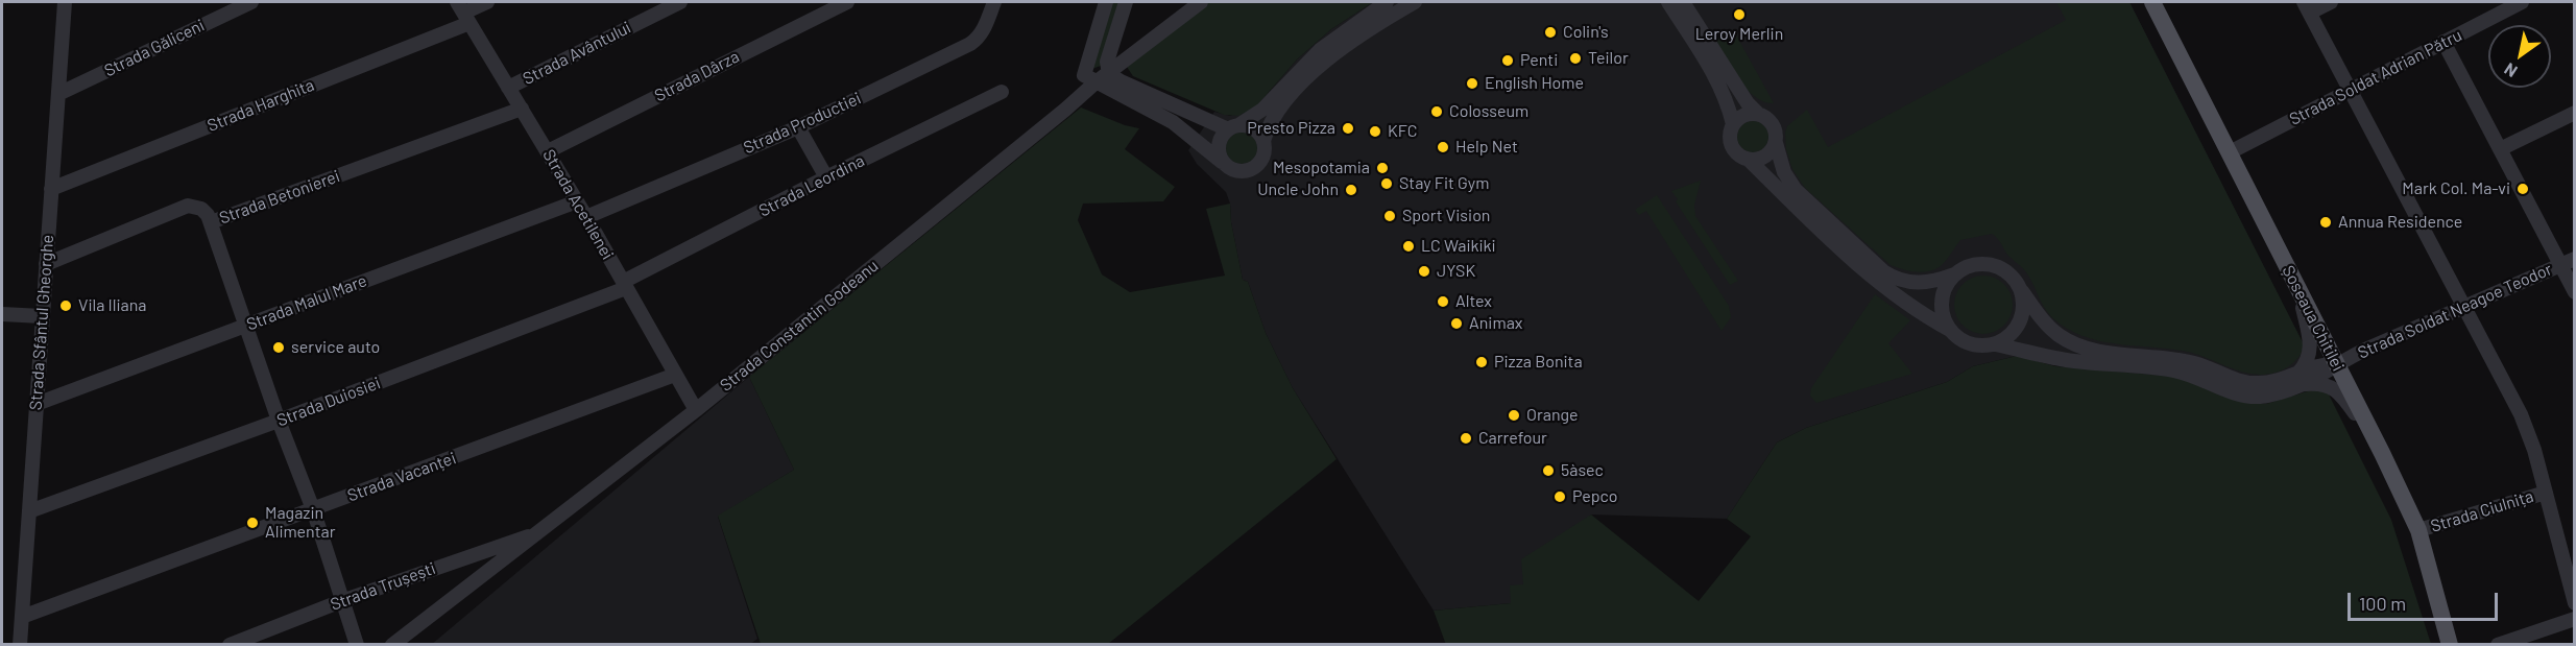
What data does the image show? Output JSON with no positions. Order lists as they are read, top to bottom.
{
  "streets": {
    "main road": ["Șoseaua Chitilei"],
    "street": [
      "Strada Găliceni",
      "Strada Avântului",
      "Strada Dârza",
      "Strada Soldat Adrian Pătru",
      "Strada Harghita",
      "Strada Productiei",
      "Strada Leordina",
      "Strada Betonierei",
      "Strada Acetilenei",
      "Strada Malul Mare",
      "Strada Soldat Neagoe Teodor",
      "Strada Sfântul Gheorghe",
      "Strada Constantin Godeanu",
      "Strada Duiosiei",
      "Strada Vacanței",
      "Strada Ciulnița",
      "Strada Trușești"
    ]
  },
  "crossings": [
    ["Strada Găliceni", "Strada Sfântul Gheorghe"],
    ["Strada Avântului", "Strada Acetilenei"],
    ["Strada Dârza", "Strada Acetilenei"],
    ["Strada Soldat Adrian Pătru", "Șoseaua Chitilei"],
    ["Strada Harghita", "Strada Acetilenei"],
    ["Strada Harghita", "Strada Sfântul Gheorghe"],
    ["Strada Productiei", "Strada Acetilenei"],
    ["Strada Leordina", "Strada Acetilenei"],
    ["Strada Leordina", "Strada Duiosiei"],
    ["Strada Betonierei", "Strada Acetilenei"],
    ["Strada Betonierei", "Strada Sfântul Gheorghe"],
    ["Strada Acetilenei", "Strada Malul Mare"],
    ["Strada Acetilenei", "Strada Constantin Godeanu"],
    ["Strada Acetilenei", "Strada Duiosiei"],
    ["Strada Acetilenei", "Strada Vacanței"],
    ["Strada Malul Mare", "Strada Sfântul Gheorghe"],
    ["Strada Soldat Neagoe Teodor", "Șoseaua Chitilei"],
    ["Șoseaua Chitilei", "Strada Ciulnița"],
    ["Strada Sfântul Gheorghe", "Strada Duiosiei"],
    ["Strada Sfântul Gheorghe", "Strada Vacanței"],
    ["Strada Constantin Godeanu", "Strada Trușești"]
  ],
  "places": [
    "Leroy Merlin",
    "Colin's",
    "Teilor",
    "Penti",
    "English Home",
    "Colosseum",
    "Presto Pizza",
    "KFC",
    "Help Net",
    "Mesopotamia",
    "Stay Fit Gym",
    "Mark Col. Ma-vi",
    "Uncle John",
    "Sport Vision",
    "Annua Residence",
    "LC Waikiki",
    "JYSK",
    "Altex",
    "Vila Iliana",
    "Animax",
    "service auto",
    "Pizza Bonita",
    "Orange",
    "Carrefour",
    "5àsec",
    "Pepco",
    "Magazin Alimentar"
  ],
  "scale_bar": "100 m",
  "north": "bottom left"
}
